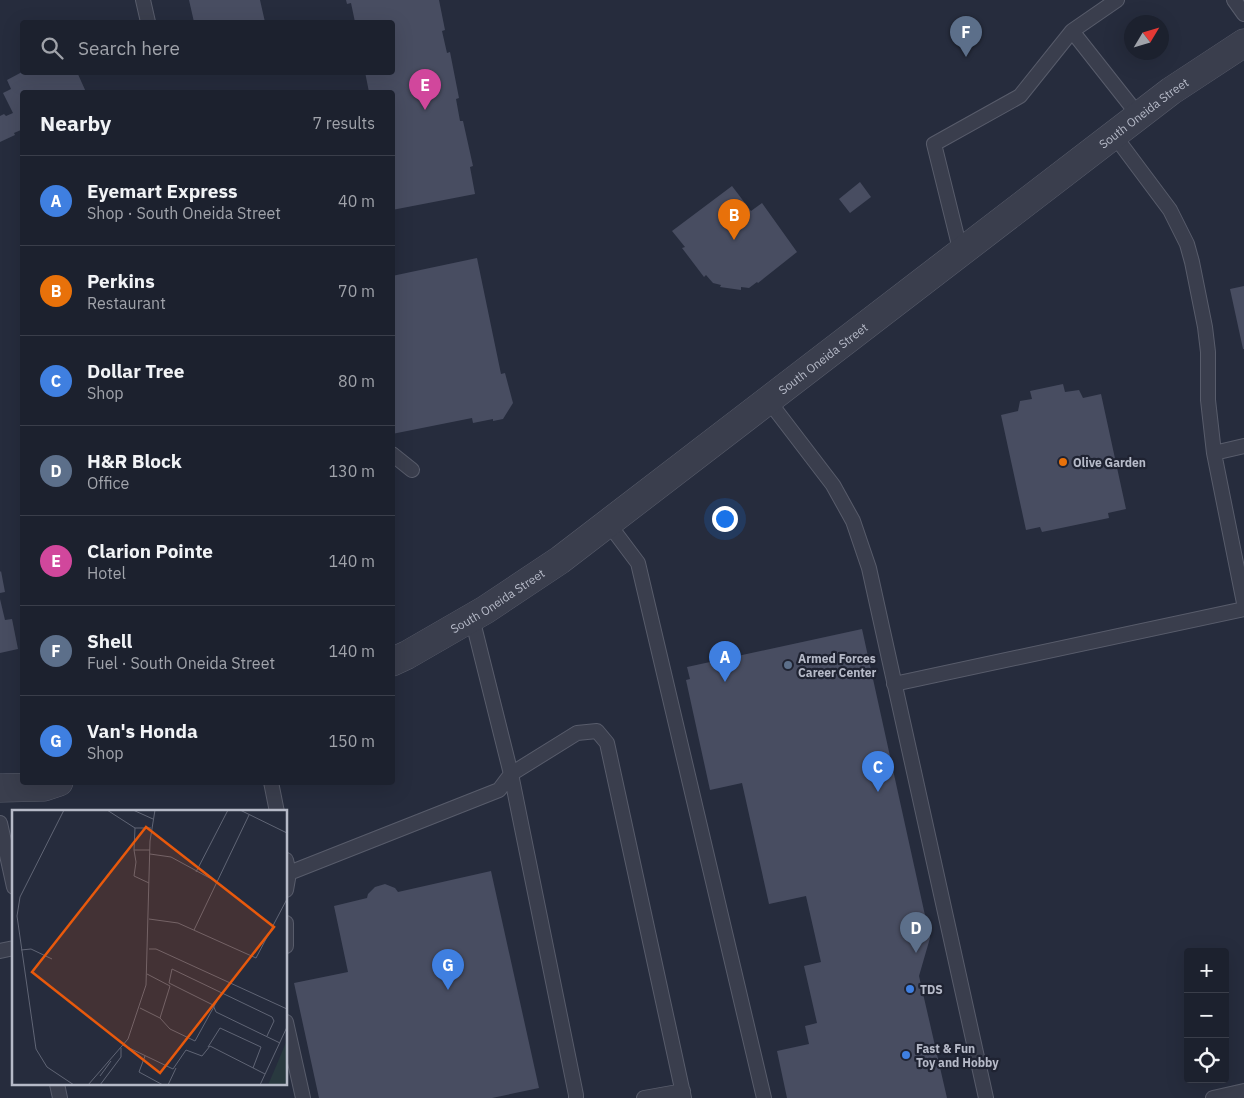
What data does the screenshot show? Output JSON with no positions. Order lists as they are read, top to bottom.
{
  "streets": {
    "street": ["South Oneida Street"]
  },
  "places": [
    "Olive Garden",
    "Armed Forces Career Center",
    "TDS",
    "Fast & Fun Toy and Hobby"
  ],
  "north": "top right",
  "page": {
    "pins": [
      "F",
      "E",
      "B",
      "A",
      "C",
      "D",
      "G"
    ],
    "search": "Search here",
    "heading": ["Nearby", "7 results"],
    "list": [
      {
        "mark": "A",
        "name": "Eyemart Express",
        "note": "Shop · South Oneida Street",
        "value": "40 m"
      },
      {
        "mark": "B",
        "name": "Perkins",
        "note": "Restaurant",
        "value": "70 m"
      },
      {
        "mark": "C",
        "name": "Dollar Tree",
        "note": "Shop",
        "value": "80 m"
      },
      {
        "mark": "D",
        "name": "H&R Block",
        "note": "Office",
        "value": "130 m"
      },
      {
        "mark": "E",
        "name": "Clarion Pointe",
        "note": "Hotel",
        "value": "140 m"
      },
      {
        "mark": "F",
        "name": "Shell",
        "note": "Fuel · South Oneida Street",
        "value": "140 m"
      },
      {
        "mark": "G",
        "name": "Van's Honda",
        "note": "Shop",
        "value": "150 m"
      }
    ],
    "map_buttons": ["+", "−"]
  }
}
